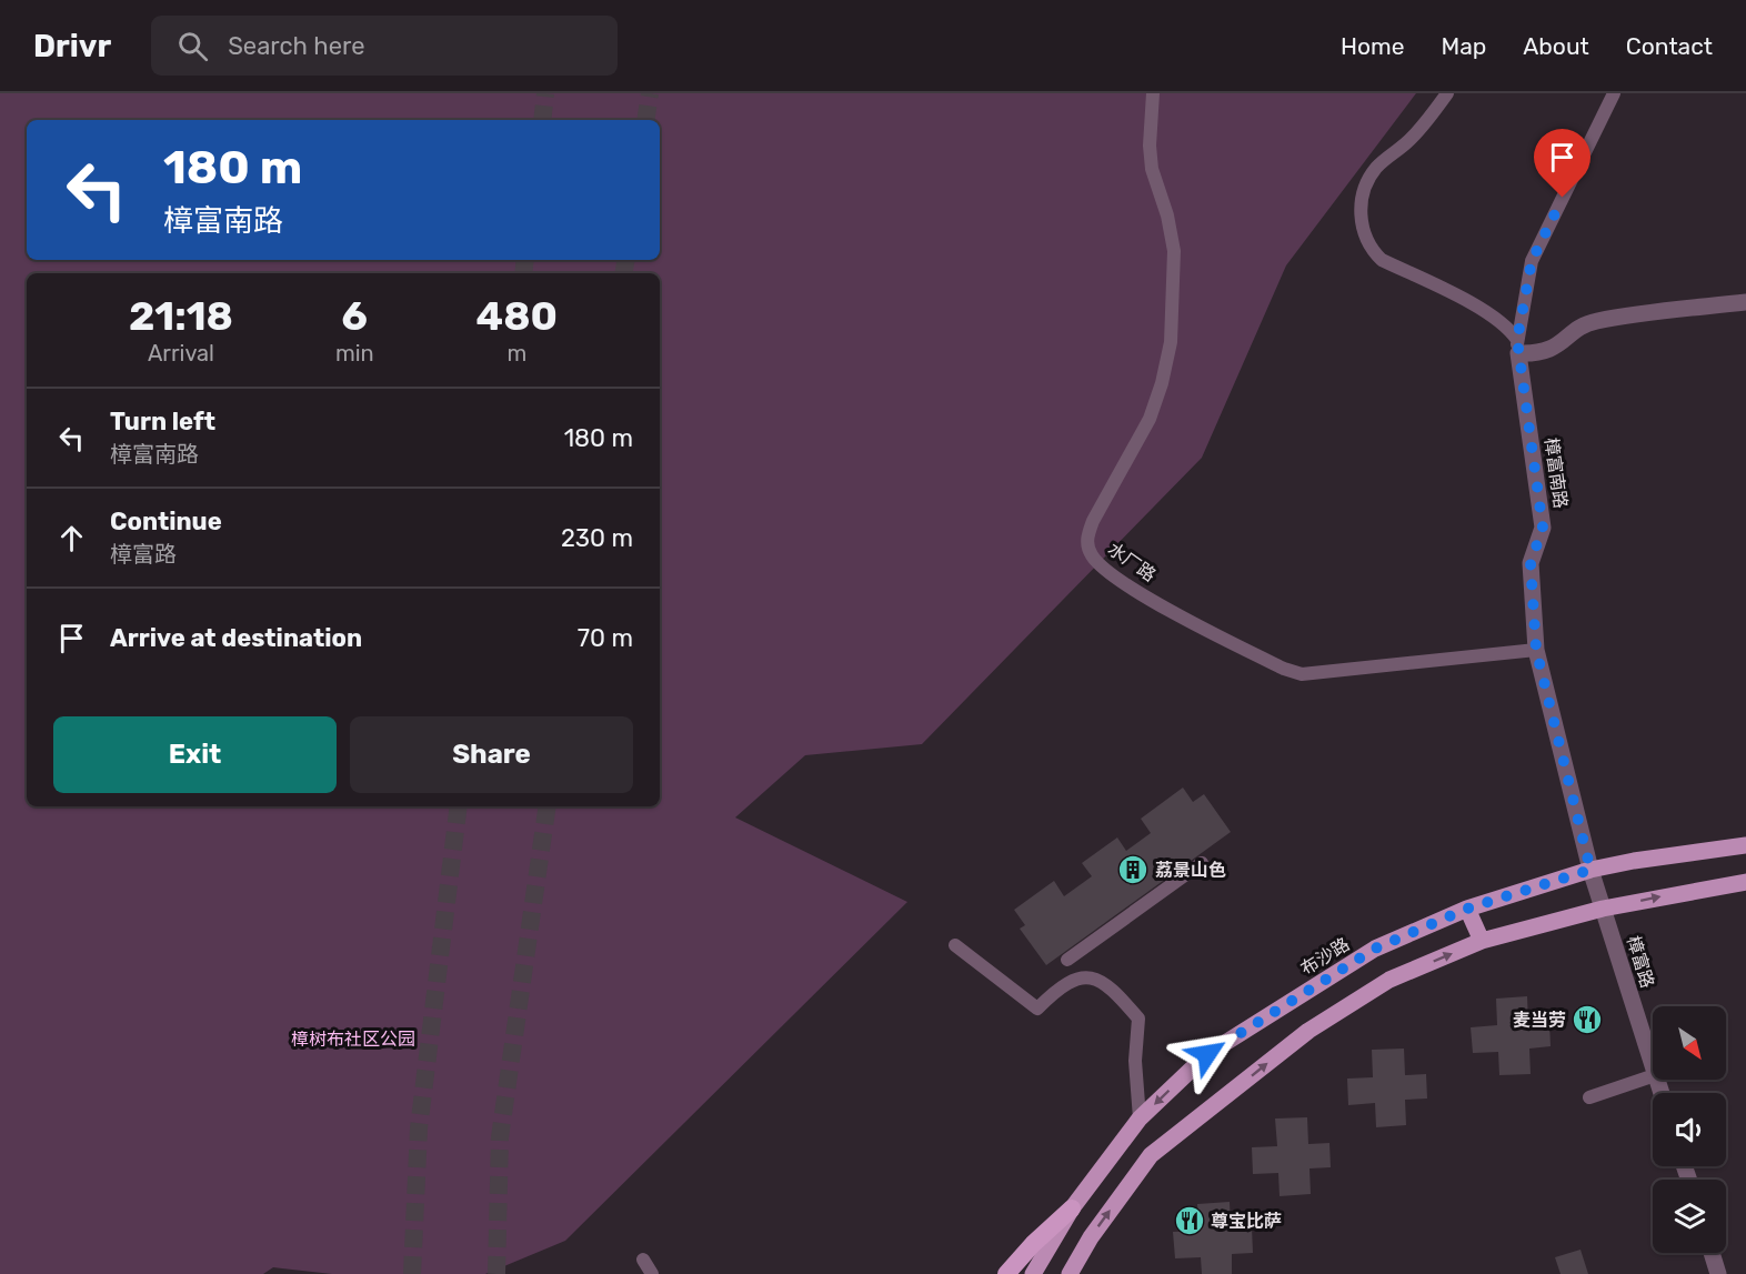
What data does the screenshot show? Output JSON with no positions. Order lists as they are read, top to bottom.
{
  "streets": {
    "main road": ["布沙路"],
    "street": ["樟富南路", "水厂路", "樟富路"]
  },
  "crossings": [
    ["樟富南路", "水厂路"],
    ["樟富南路", "布沙路"],
    ["樟富南路", "樟富路"],
    ["布沙路", "樟富路"]
  ],
  "parks": ["樟树布社区公园"],
  "places": {
    "building": ["荔景山色"],
    "restaurant": ["麦当劳", "尊宝比萨"]
  },
  "north": "bottom right",
  "page": {
    "header": "Drivr",
    "search": "Search here",
    "nav": [
      "Home",
      "Map",
      "About",
      "Contact"
    ],
    "turn": ["180 m", "樟富南路"],
    "eta": [
      "21:18",
      "Arrival",
      "6",
      "min",
      "480",
      "m"
    ],
    "list": [
      {
        "name": "Turn left",
        "note": "樟富南路",
        "value": "180 m"
      },
      {
        "name": "Continue",
        "note": "樟富路",
        "value": "230 m"
      },
      {
        "name": "Arrive at destination",
        "value": "70 m"
      }
    ],
    "buttons": ["Exit", "Share"]
  }
}
